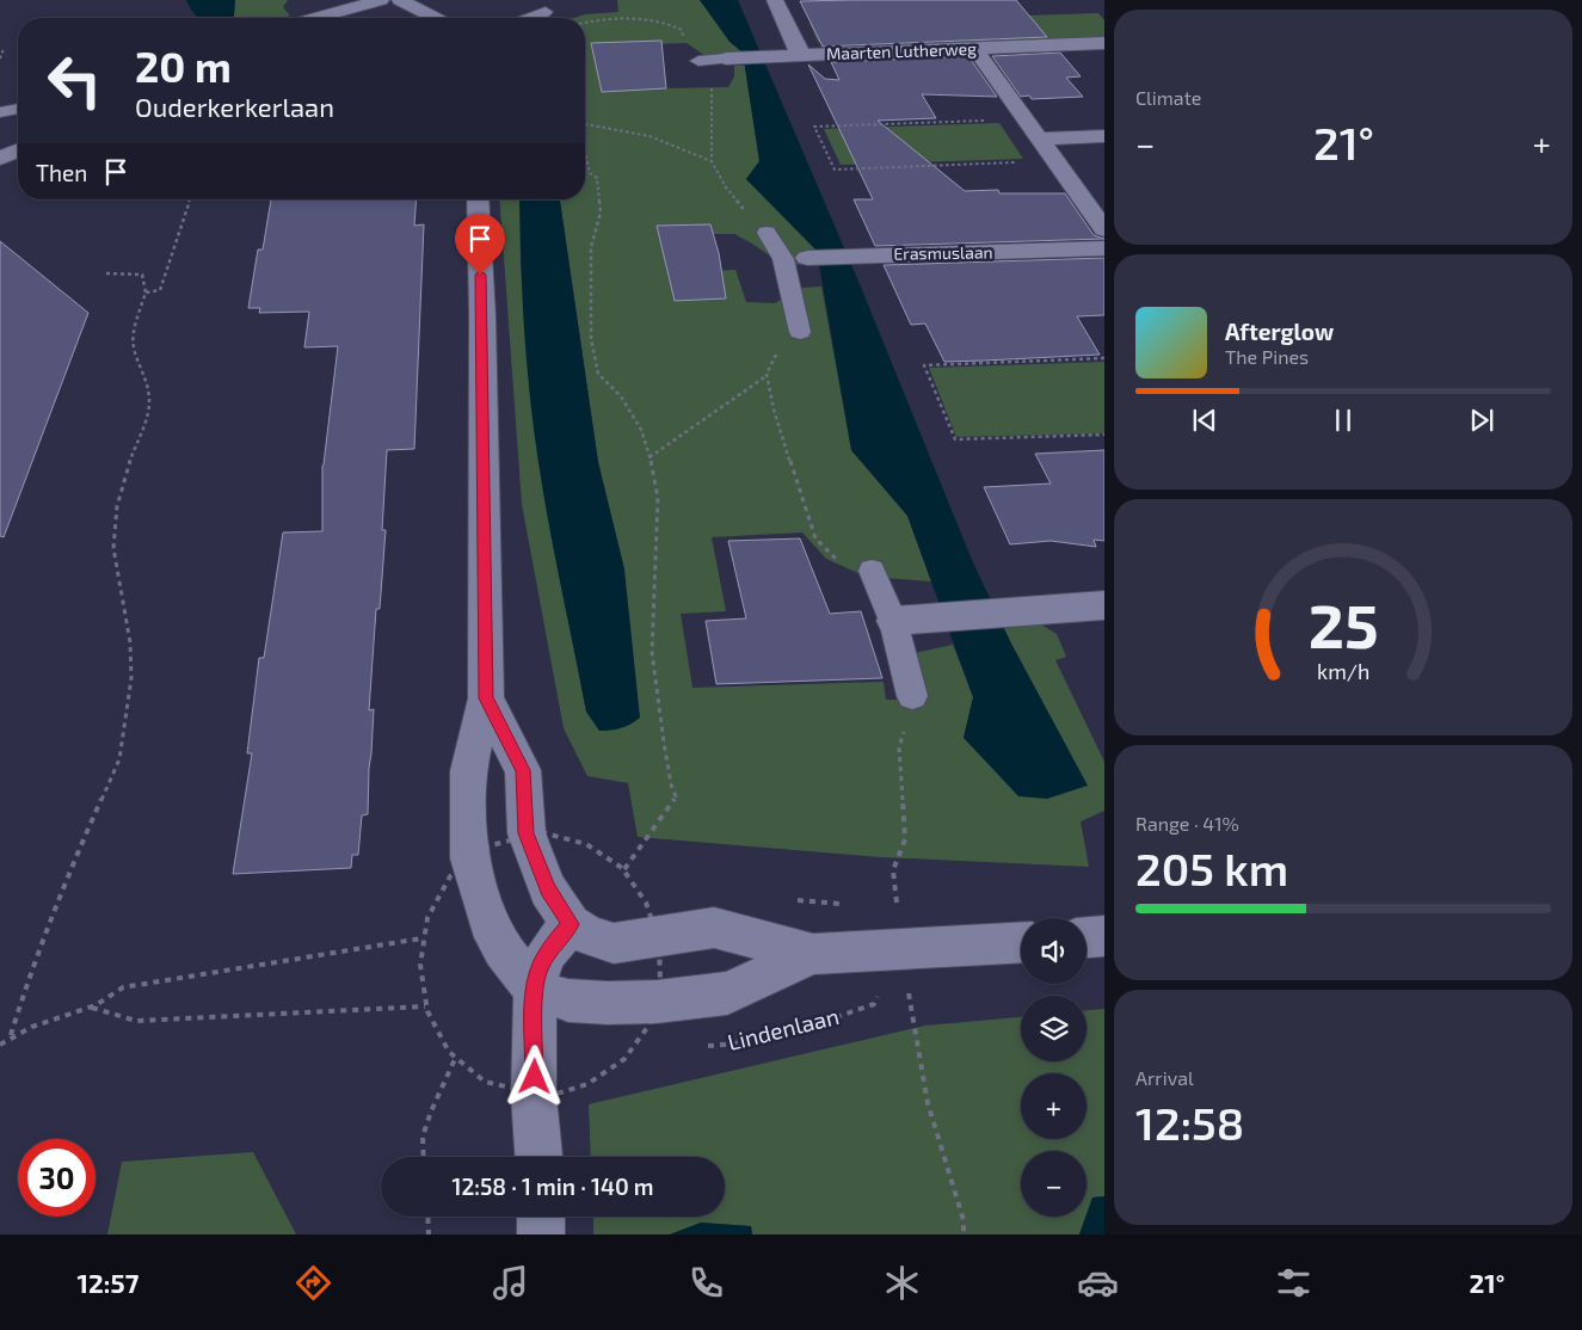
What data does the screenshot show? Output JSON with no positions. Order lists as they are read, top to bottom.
{
  "streets": {
    "street": ["Maarten Lutherweg", "Erasmuslaan"],
    "path": ["Lindenlaan"]
  },
  "page": {
    "tile": [
      "Climate",
      ["Range · 41%", "205 km"],
      ["Arrival", "12:58"]
    ],
    "turn": ["20 m", "Ouderkerkerlaan"],
    "heat": ["−", "21°", "+"],
    "then": "Then",
    "song": ["Afterglow", "The Pines"],
    "map_buttons": ["+", "−"],
    "limit": "30",
    "trip": "12:58 · 1 min · 140 m",
    "tabs": ["12:57", "21°"],
    "gauge": ["25", "km/h"]
  }
}
